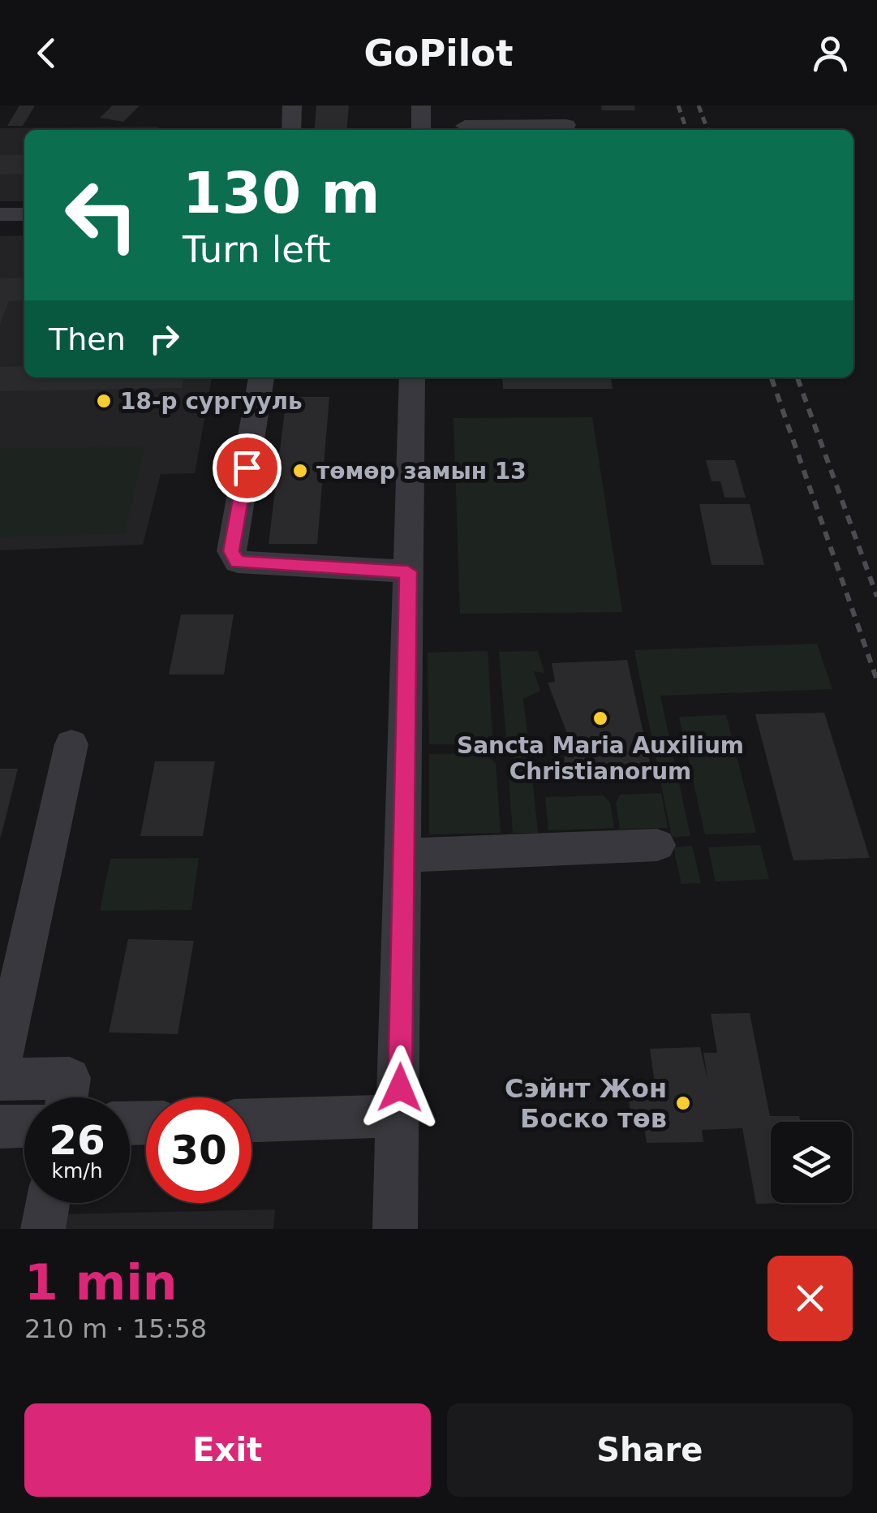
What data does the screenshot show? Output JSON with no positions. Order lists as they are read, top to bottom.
{
  "places": [
    "18-р сургууль",
    "төмөр замын 13",
    "Sancta Maria Auxilium Christianorum",
    "Сэйнт Жон Боско төв"
  ],
  "page": {
    "header": "GoPilot",
    "turn": ["130 m", "Turn left"],
    "then": "Then",
    "speed": "26 km/h",
    "limit": "30",
    "heading": ["1 min", "210 m · 15:58"],
    "buttons": ["Exit", "Share"]
  }
}
